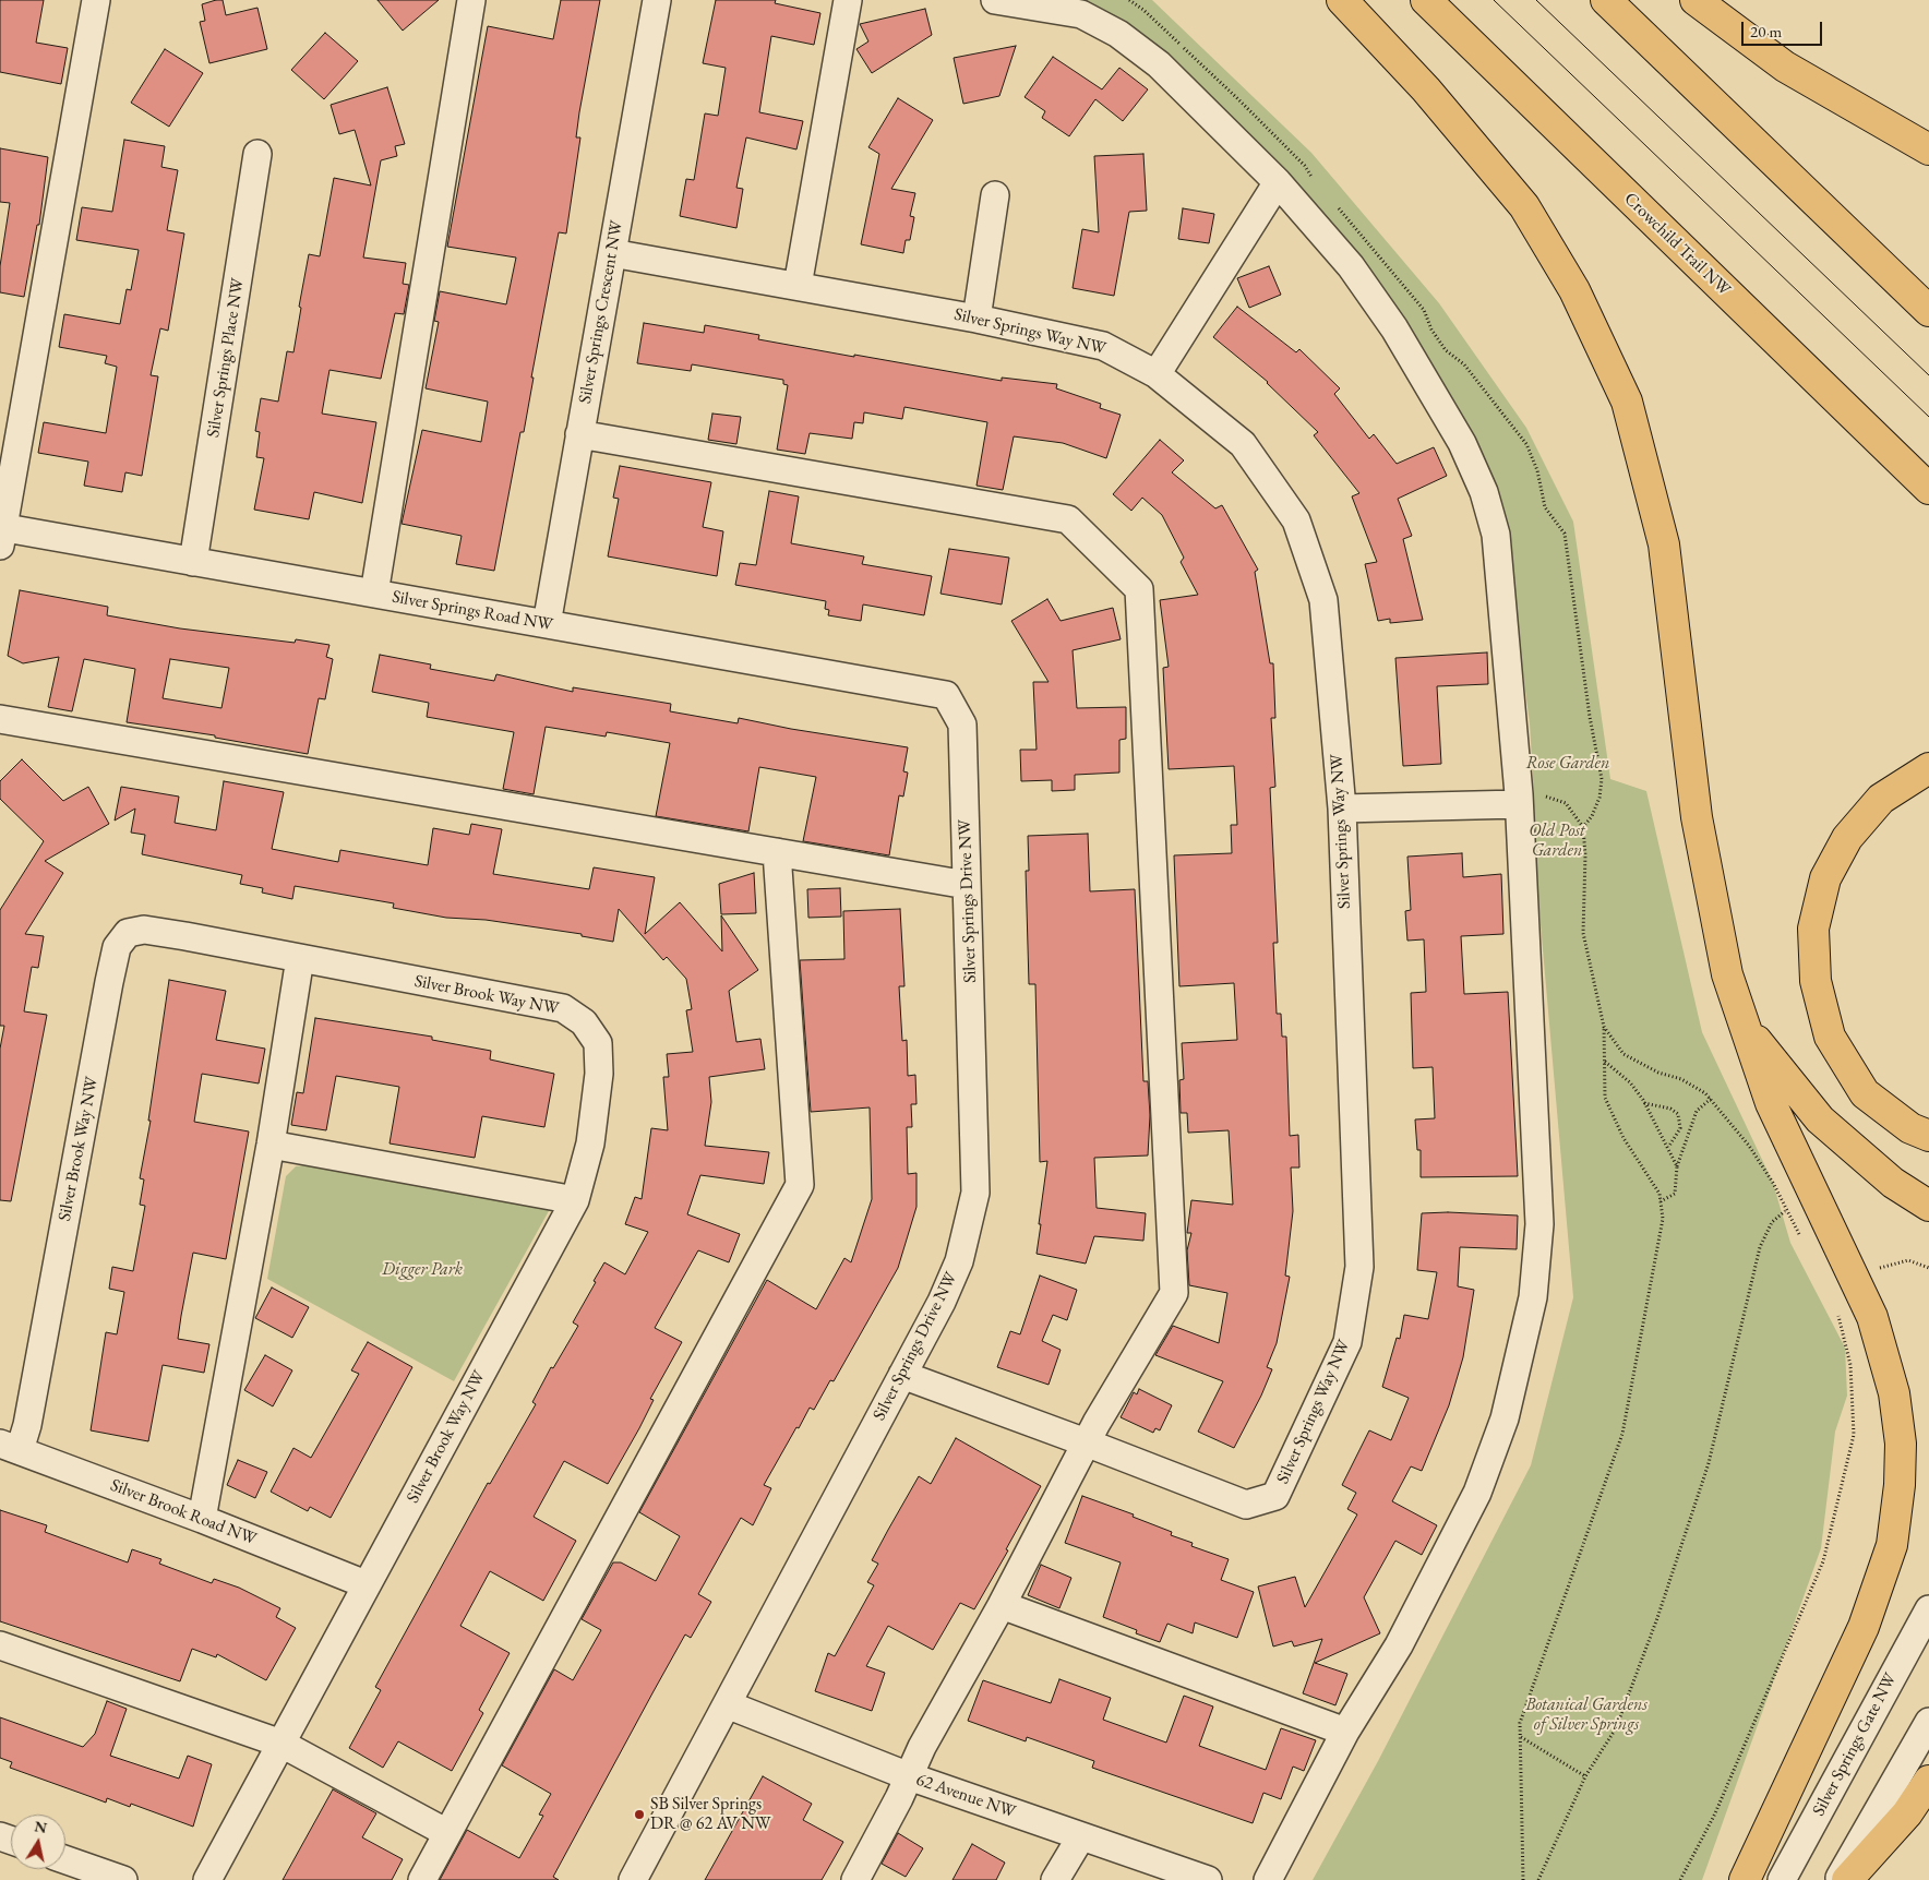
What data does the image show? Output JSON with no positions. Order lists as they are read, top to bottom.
{
  "streets": {
    "highway": ["Crowchild Trail NW"],
    "street": [
      "Silver Springs Crescent NW",
      "Silver Springs Way NW",
      "Silver Springs Place NW",
      "Silver Springs Road NW",
      "Silver Springs Drive NW",
      "Silver Brook Way NW",
      "Silver Brook Road NW",
      "Silver Springs Gate NW",
      "62 Avenue NW"
    ]
  },
  "crossings": [
    ["Silver Springs Crescent NW", "Silver Springs Way NW"],
    ["Silver Springs Crescent NW", "Silver Springs Road NW"],
    ["Silver Springs Way NW", "Silver Springs Drive NW"],
    ["Silver Springs Place NW", "Silver Springs Road NW"],
    ["Silver Springs Road NW", "Silver Springs Drive NW"],
    ["Silver Springs Drive NW", "62 Avenue NW"],
    ["Silver Brook Way NW", "Silver Brook Road NW"]
  ],
  "parks": [
    "Rose Garden",
    "Old Post Garden",
    "Digger Park",
    "Botanical Gardens of Silver Springs"
  ],
  "places": ["SB Silver Springs DR @ 62 AV NW"],
  "scale_bar": "20 m",
  "north": "top"
}
